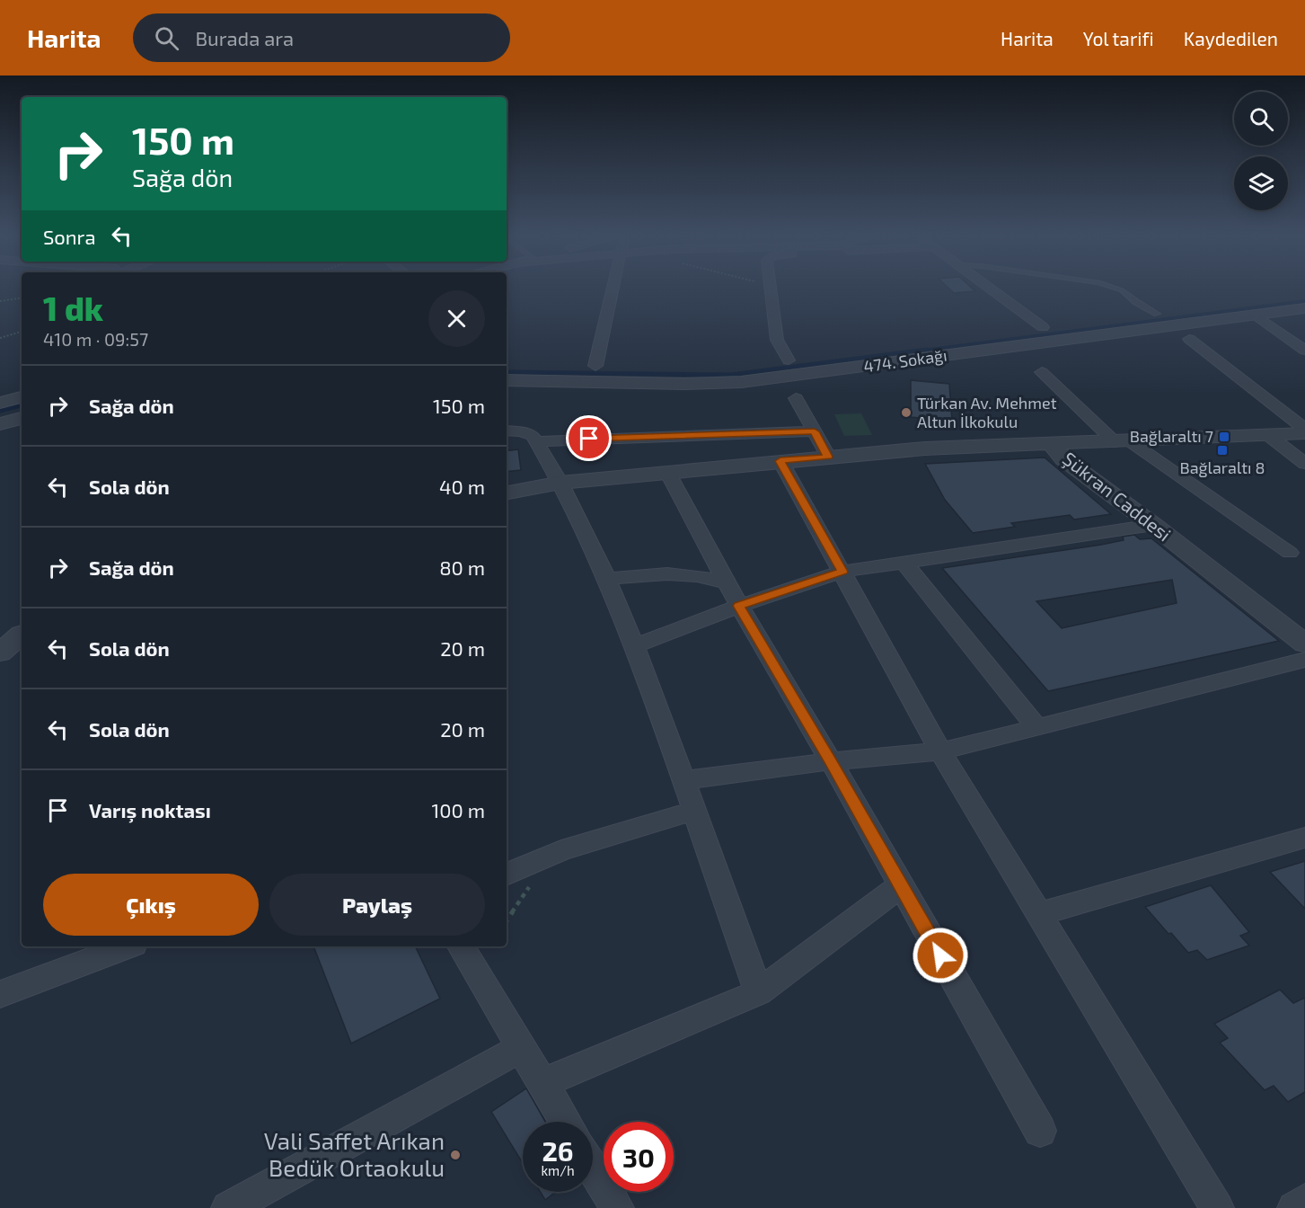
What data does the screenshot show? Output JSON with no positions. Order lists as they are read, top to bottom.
{
  "streets": {
    "street": ["474. Sokağı", "Şükran Caddesi"]
  },
  "places": {
    "other": ["Türkan Av. Mehmet Altun İlkokulu", "Vali Saffet Arıkan Bedük Ortaokulu"],
    "transit": ["Bağlaraltı 7", "Bağlaraltı 8"]
  },
  "page": {
    "header": "Harita",
    "search": "Burada ara",
    "nav": ["Harita", "Yol tarifi", "Kaydedilen"],
    "turn": ["150 m", "Sağa dön"],
    "then": "Sonra",
    "heading": ["1 dk", "410 m · 09:57"],
    "list": [
      {
        "name": "Sağa dön",
        "value": "150 m"
      },
      {
        "name": "Sola dön",
        "value": "40 m"
      },
      {
        "name": "Sağa dön",
        "value": "80 m"
      },
      {
        "name": "Sola dön",
        "value": "20 m"
      },
      {
        "name": "Sola dön",
        "value": "20 m"
      },
      {
        "name": "Varış noktası",
        "value": "100 m"
      }
    ],
    "buttons": ["Çıkış", "Paylaş"],
    "speed": "26 km/h",
    "limit": "30"
  }
}
